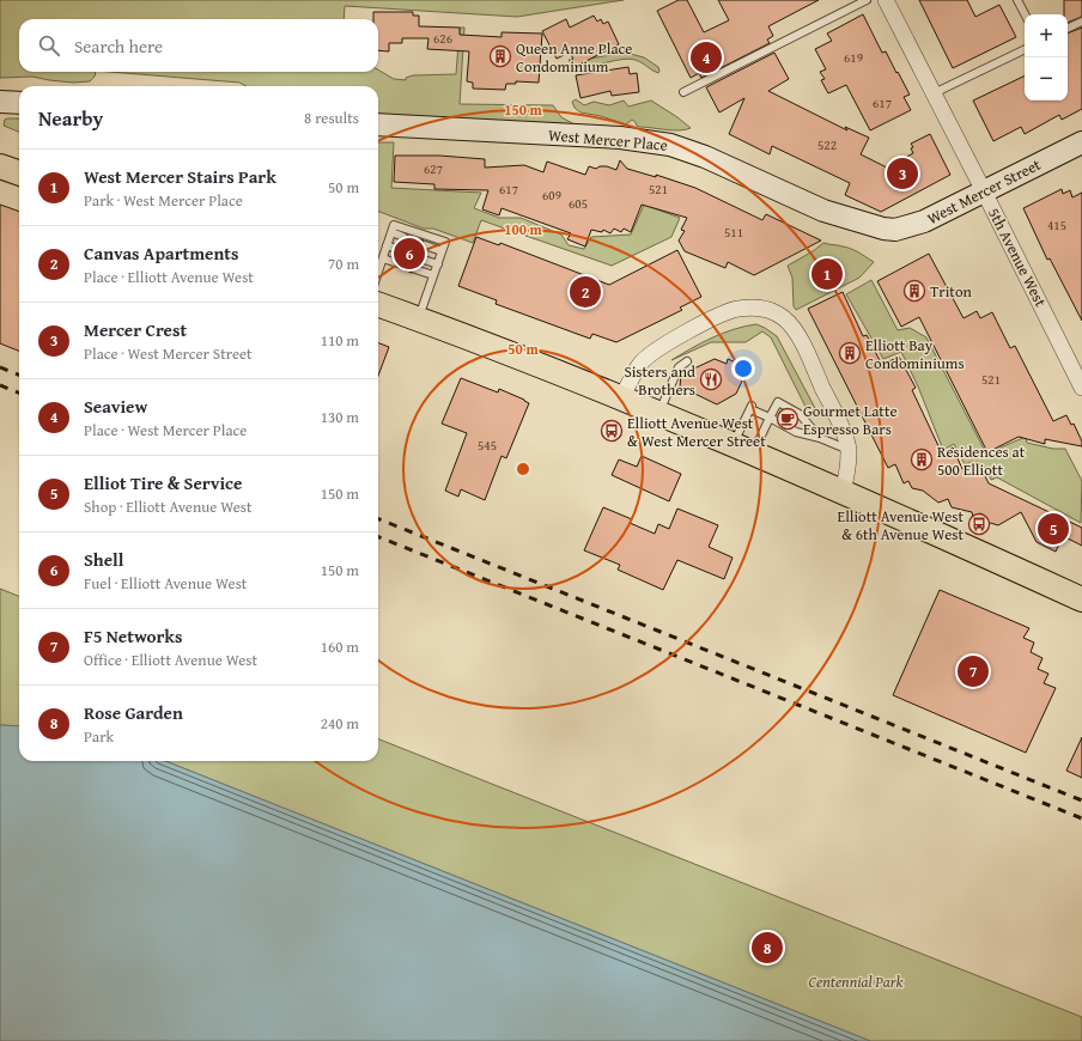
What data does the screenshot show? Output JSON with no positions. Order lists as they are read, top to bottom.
{
  "streets": {
    "main road": ["West Mercer Place", "West Mercer Street"],
    "street": ["5th Avenue West"]
  },
  "crossings": [
    ["West Mercer Place", "West Mercer Street"],
    ["West Mercer Street", "5th Avenue West"]
  ],
  "parks": ["Centennial Park"],
  "places": {
    "building": [
      "Queen Anne Place Condominium",
      "Triton",
      "Elliott Bay Condominiums",
      "Residences at 500 Elliott"
    ],
    "restaurant": ["Sisters and Brothers"],
    "cafe": ["Gourmet Latte Espresso Bars"],
    "bus stop": ["Elliott Avenue West & West Mercer Street", "Elliott Avenue West & 6th Avenue West"]
  },
  "house_numbers": [
    "626",
    "619",
    "617",
    "522",
    "627",
    "617",
    "521",
    "609",
    "605",
    "415",
    "511",
    "521",
    "545"
  ],
  "page": {
    "map_buttons": ["+", "−"],
    "search": "Search here",
    "pins": [
      "4",
      "3",
      "6",
      "1",
      "2",
      "5",
      "7",
      "8"
    ],
    "heading": ["Nearby", "8 results"],
    "list": [
      {
        "mark": "1",
        "name": "West Mercer Stairs Park",
        "note": "Park · West Mercer Place",
        "value": "50 m"
      },
      {
        "mark": "2",
        "name": "Canvas Apartments",
        "note": "Place · Elliott Avenue West",
        "value": "70 m"
      },
      {
        "mark": "3",
        "name": "Mercer Crest",
        "note": "Place · West Mercer Street",
        "value": "110 m"
      },
      {
        "mark": "4",
        "name": "Seaview",
        "note": "Place · West Mercer Place",
        "value": "130 m"
      },
      {
        "mark": "5",
        "name": "Elliot Tire & Service",
        "note": "Shop · Elliott Avenue West",
        "value": "150 m"
      },
      {
        "mark": "6",
        "name": "Shell",
        "note": "Fuel · Elliott Avenue West",
        "value": "150 m"
      },
      {
        "mark": "7",
        "name": "F5 Networks",
        "note": "Office · Elliott Avenue West",
        "value": "160 m"
      },
      {
        "mark": "8",
        "name": "Rose Garden",
        "note": "Park",
        "value": "240 m"
      }
    ]
  },
  "rings": ["150 m", "100 m", "50 m"]
}
